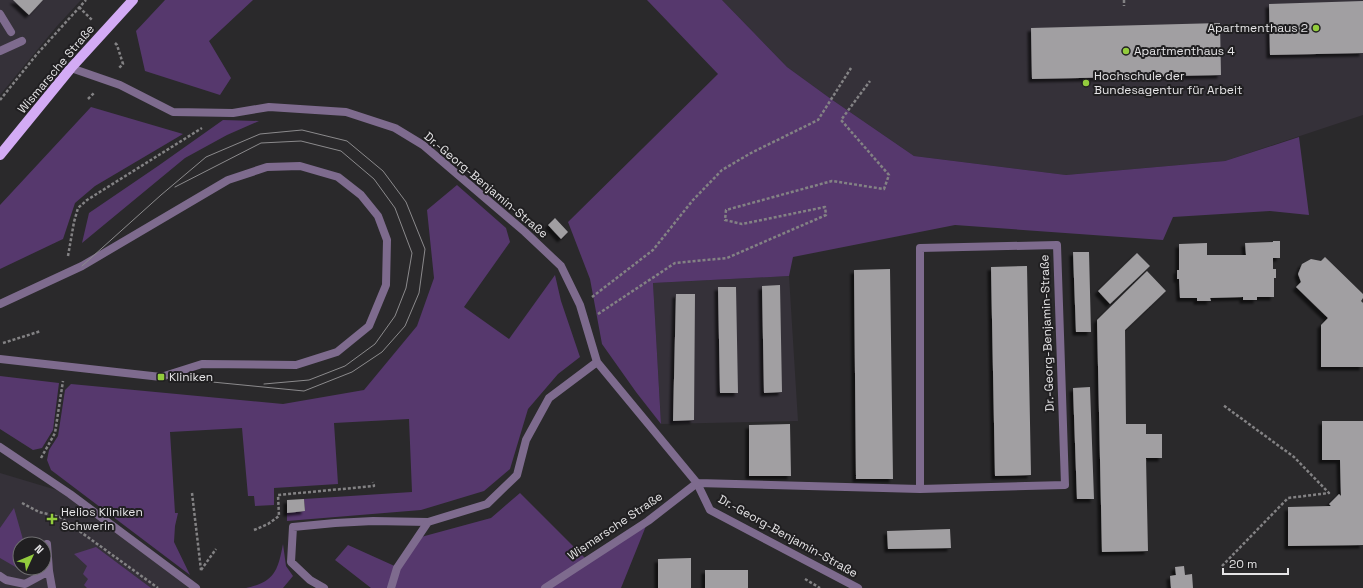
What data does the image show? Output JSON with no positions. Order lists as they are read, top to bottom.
{
  "streets": {
    "main road": ["Wismarsche Straße"],
    "street": ["Dr.-Georg-Benjamin-Straße"]
  },
  "crossings": [
    ["Wismarsche Straße", "Dr.-Georg-Benjamin-Straße"]
  ],
  "places": {
    "other": ["Apartmenthaus 2", "Apartmenthaus 4", "Hochschule der Bundesagentur für Arbeit"],
    "transit": ["Kliniken"],
    "health": ["Helios Kliniken Schwerin"]
  },
  "scale_bar": "20 m",
  "north": "top right"
}
